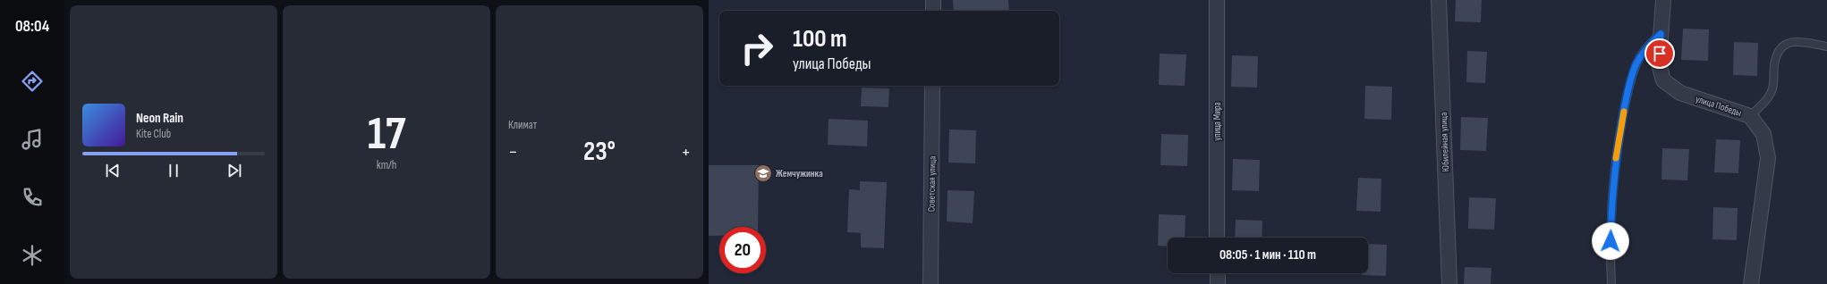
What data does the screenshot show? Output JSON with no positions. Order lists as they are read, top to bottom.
{
  "streets": {
    "street": [
      "улица Победы",
      "улица Мира",
      "Юбилейная улица",
      "Советская улица"
    ]
  },
  "places": {
    "school or university": ["Жемчужинка"]
  },
  "page": {
    "tabs": "08:04",
    "tile": [
      ["17", "km/h"],
      "Климат"
    ],
    "turn": ["100 m", "улица Победы"],
    "song": ["Neon Rain", "Kite Club"],
    "heat": ["−", "23°", "+"],
    "limit": "20",
    "trip": "08:05 · 1 мин · 110 m"
  }
}
